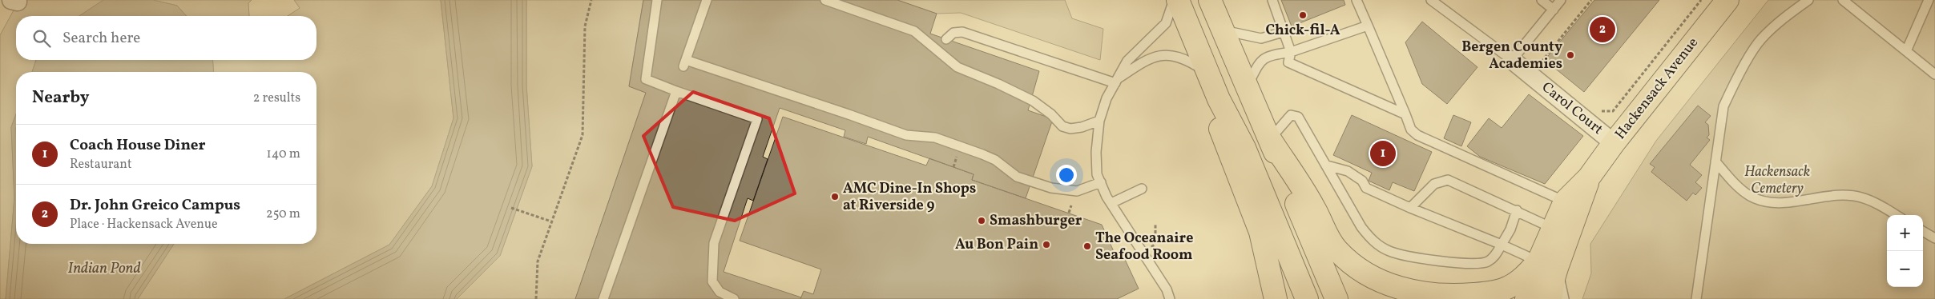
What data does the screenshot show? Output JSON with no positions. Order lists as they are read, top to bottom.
{
  "streets": {
    "main road": ["Hackensack Avenue"],
    "street": ["Carol Court"]
  },
  "crossings": [
    ["Hackensack Avenue", "Carol Court"]
  ],
  "water": ["Indian Pond"],
  "parks": ["Hackensack Cemetery"],
  "places": [
    "Chick-fil-A",
    "Bergen County Academies",
    "AMC Dine-In Shops at Riverside 9",
    "Smashburger",
    "Au Bon Pain",
    "The Oceanaire Seafood Room"
  ],
  "page": {
    "pins": ["2", "1"],
    "search": "Search here",
    "heading": ["Nearby", "2 results"],
    "list": [
      {
        "mark": "1",
        "name": "Coach House Diner",
        "note": "Restaurant",
        "value": "140 m"
      },
      {
        "mark": "2",
        "name": "Dr. John Greico Campus",
        "note": "Place · Hackensack Avenue",
        "value": "250 m"
      }
    ],
    "map_buttons": ["+", "−"]
  }
}
